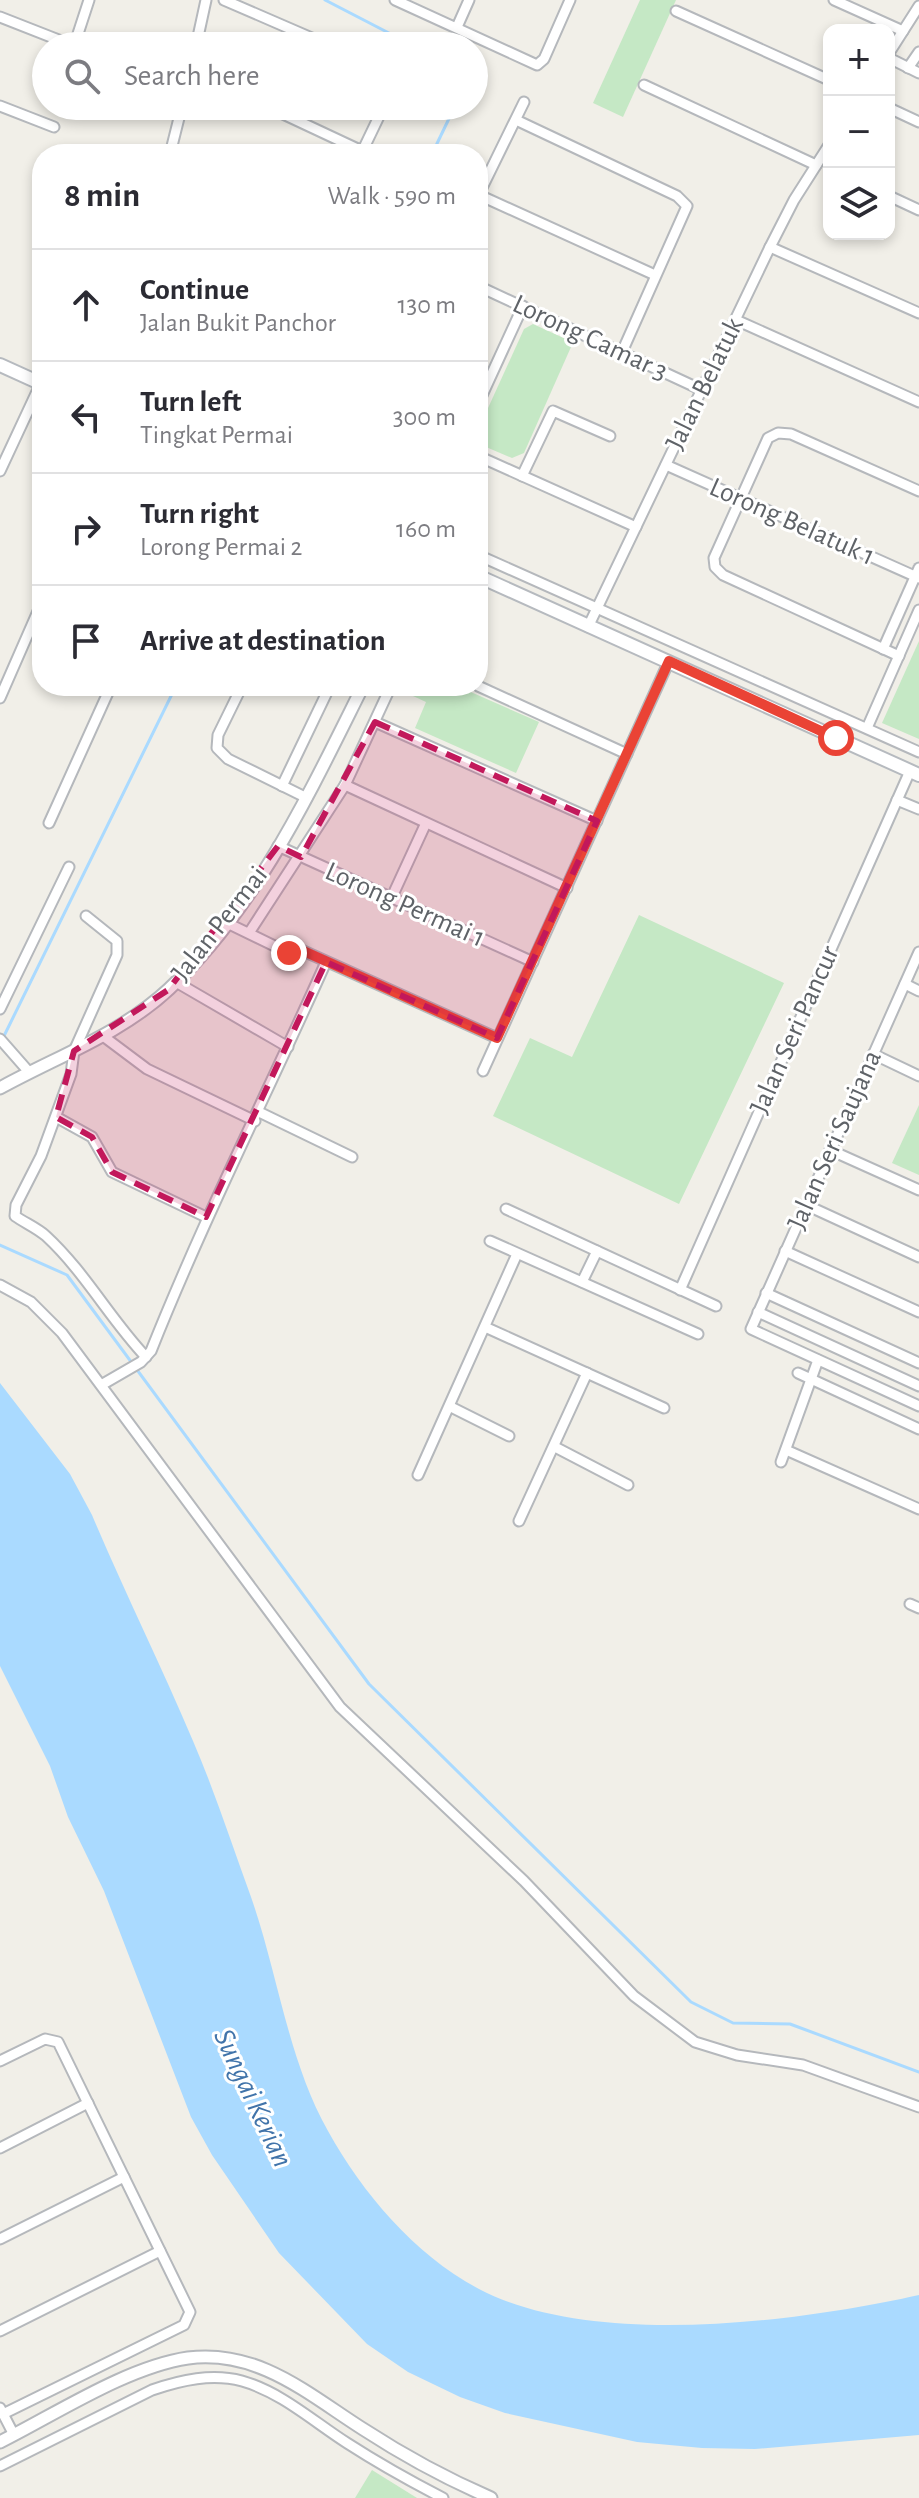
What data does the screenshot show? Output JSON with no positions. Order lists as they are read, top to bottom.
{
  "streets": {
    "street": [
      "Lorong Camar 3",
      "Jalan Belatuk",
      "Lorong Belatuk 1",
      "Lorong Permai 1",
      "Jalan Permai",
      "Jalan Seri Pancur",
      "Jalan Seri Saujana"
    ]
  },
  "crossings": [
    ["Lorong Camar 3", "Jalan Belatuk"],
    ["Jalan Belatuk", "Lorong Belatuk 1"],
    ["Lorong Permai 1", "Jalan Permai"]
  ],
  "water": ["Sungai Kerian"],
  "page": {
    "map_buttons": ["+", "−"],
    "search": "Search here",
    "heading": ["8 min", "Walk · 590 m"],
    "list": [
      ["Continue", "Jalan Bukit Panchor", "130 m"],
      ["Turn left", "Tingkat Permai", "300 m"],
      ["Turn right", "Lorong Permai 2", "160 m"],
      "Arrive at destination"
    ]
  }
}
